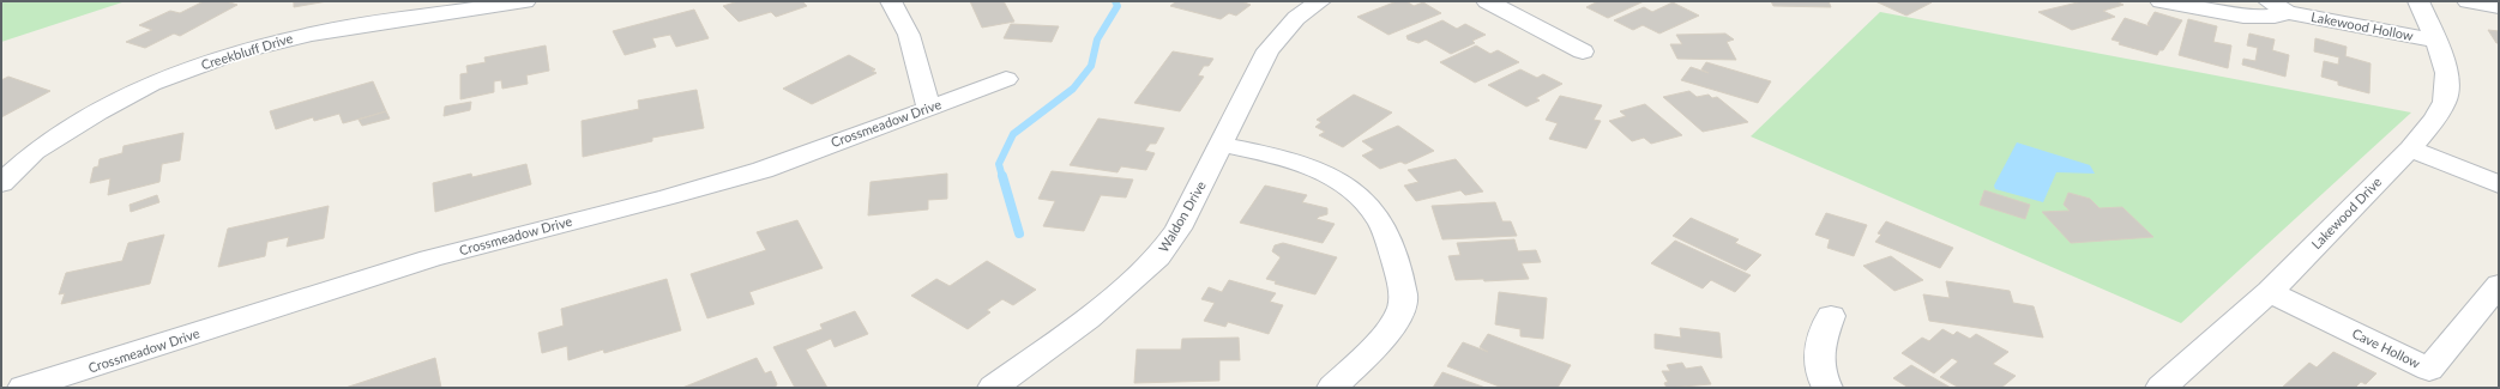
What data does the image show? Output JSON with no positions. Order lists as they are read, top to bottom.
{
  "streets": {
    "street": [
      "Lakewood Hollow",
      "Creekbluff Drive",
      "Crossmeadow Drive",
      "Lakewood Drive",
      "Waldon Drive",
      "Cave Hollow"
    ]
  },
  "crossings": [
    ["Lakewood Hollow", "Lakewood Drive"],
    ["Lakewood Drive", "Cave Hollow"]
  ]
}
